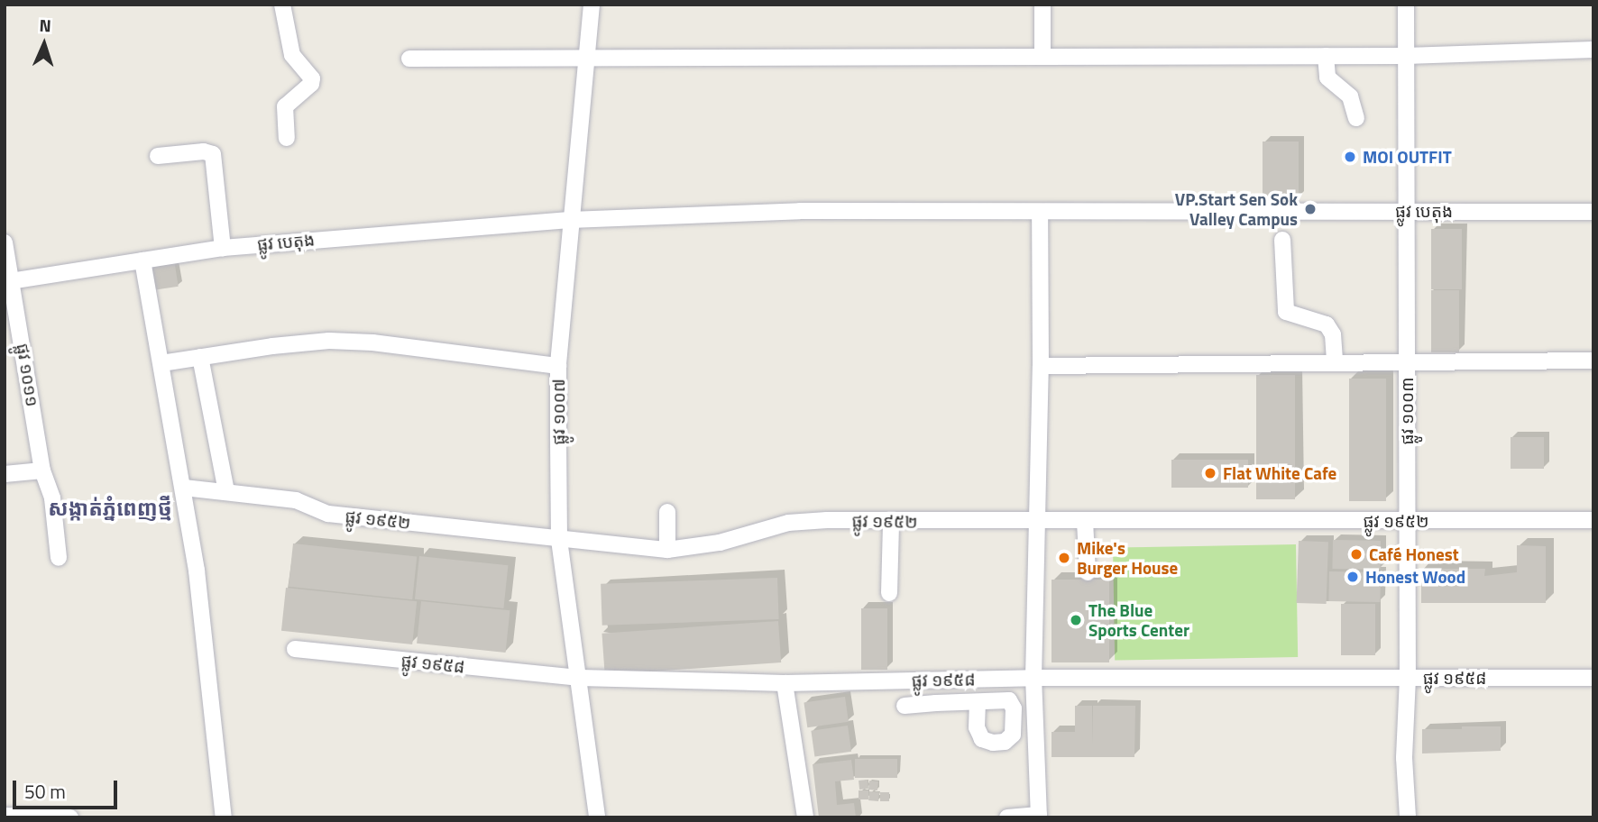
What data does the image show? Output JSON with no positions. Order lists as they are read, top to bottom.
{
  "streets": {
    "street": [
      "ផ្លូវ បេតុង",
      "ផ្លូវ ១០១១",
      "ផ្លូវ ១០០៣",
      "ផ្លូវ ១០០៧",
      "ផ្លូវ ១៩៥២",
      "ផ្លូវ ១៩៥៨"
    ]
  },
  "crossings": [
    ["ផ្លូវ បេតុង", "ផ្លូវ ១០១១"],
    ["ផ្លូវ បេតុង", "ផ្លូវ ១០០៣"],
    ["ផ្លូវ បេតុង", "ផ្លូវ ១០០៧"],
    ["ផ្លូវ ១០០៣", "ផ្លូវ ១៩៥២"],
    ["ផ្លូវ ១០០៣", "ផ្លូវ ១៩៥៨"],
    ["ផ្លូវ ១០០៧", "ផ្លូវ ១៩៥២"],
    ["ផ្លូវ ១០០៧", "ផ្លូវ ១៩៥៨"]
  ],
  "districts": ["សង្កាត់ភ្នំពេញថ្មី"],
  "places": [
    "MOI OUTFIT",
    "VP.Start Sen Sok Valley Campus",
    "Flat White Cafe",
    "Café Honest",
    "Mike's Burger House",
    "Honest Wood",
    "The Blue Sports Center"
  ],
  "scale_bar": "50 m",
  "north": "top"
}
